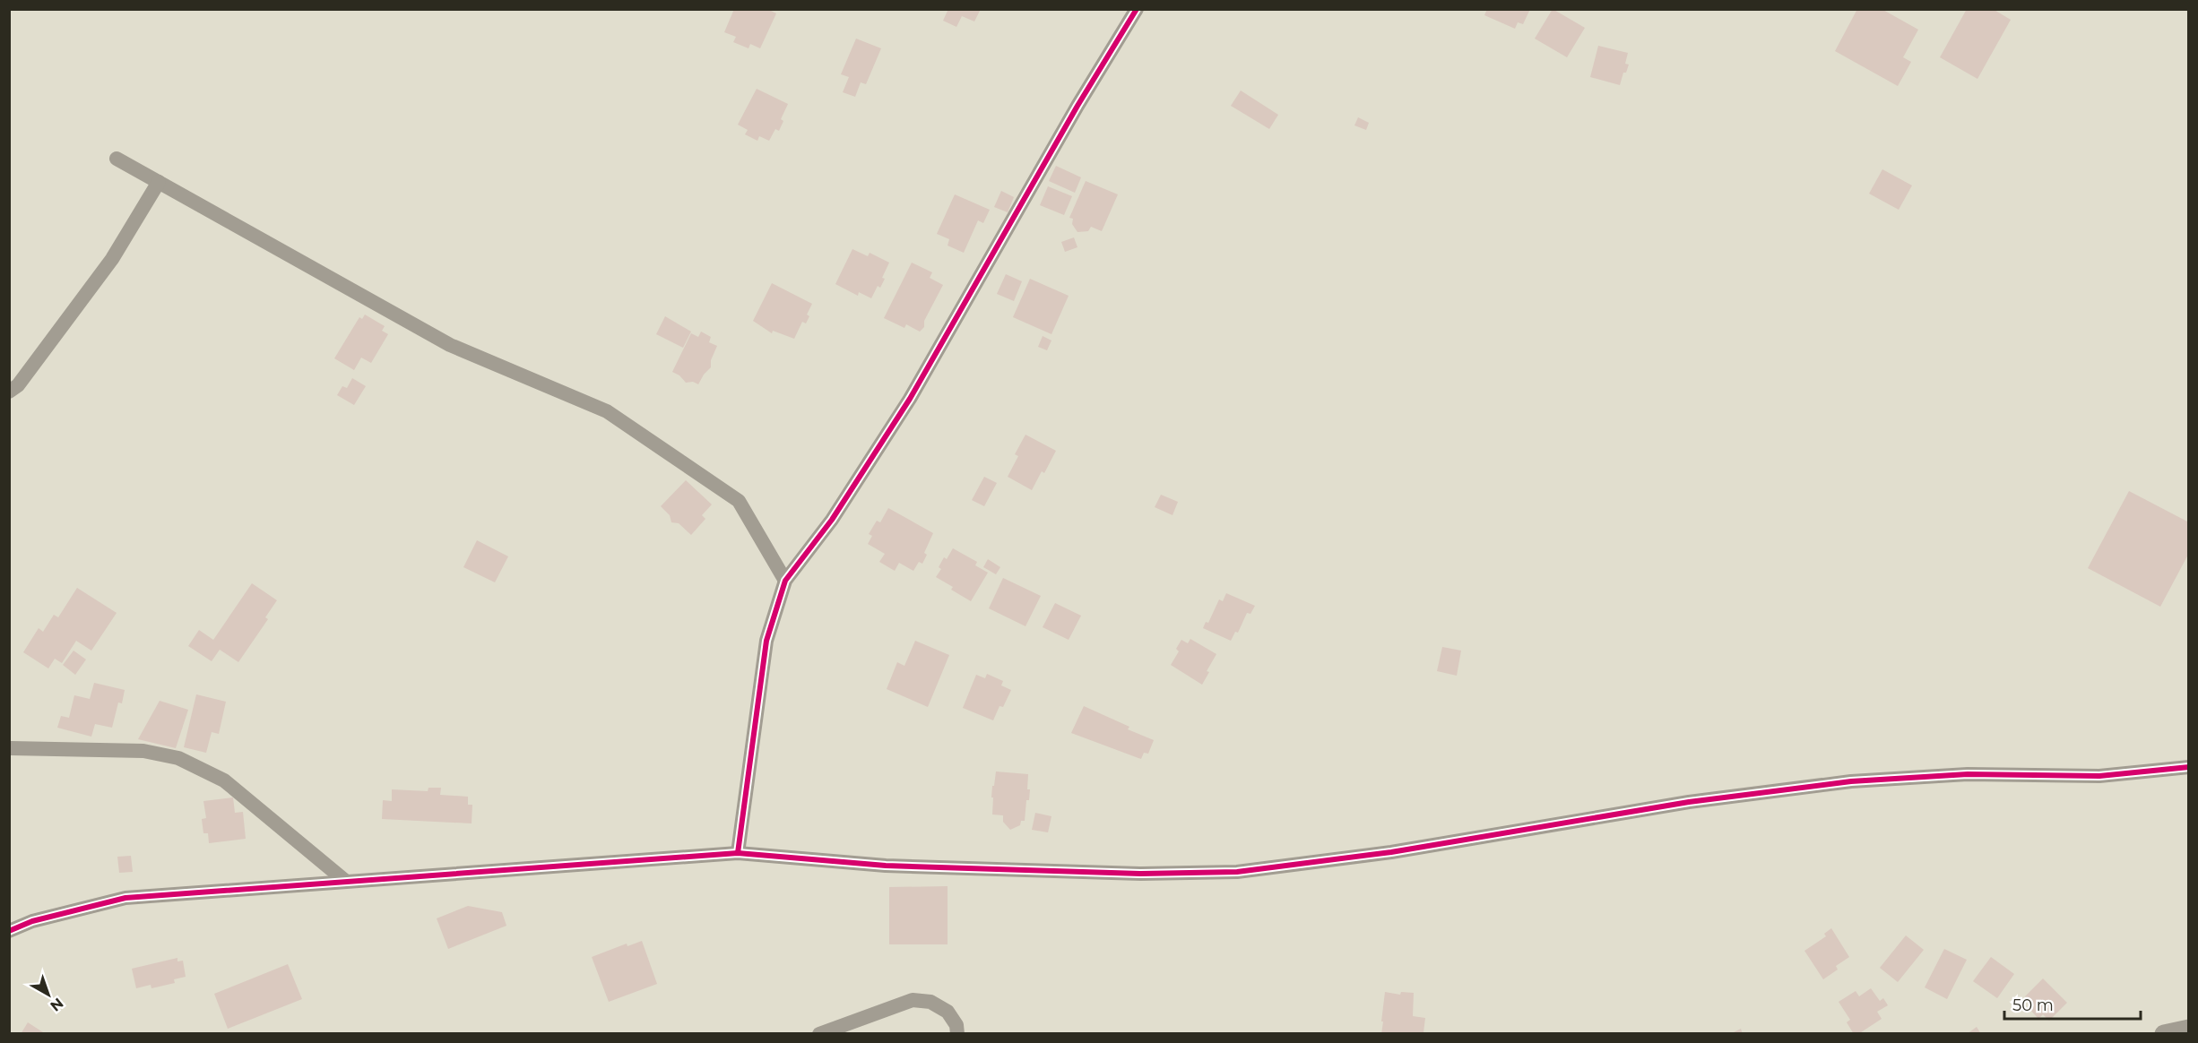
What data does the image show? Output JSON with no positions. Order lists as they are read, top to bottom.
{
  "scale_bar": "50 m",
  "north": "bottom right"
}
